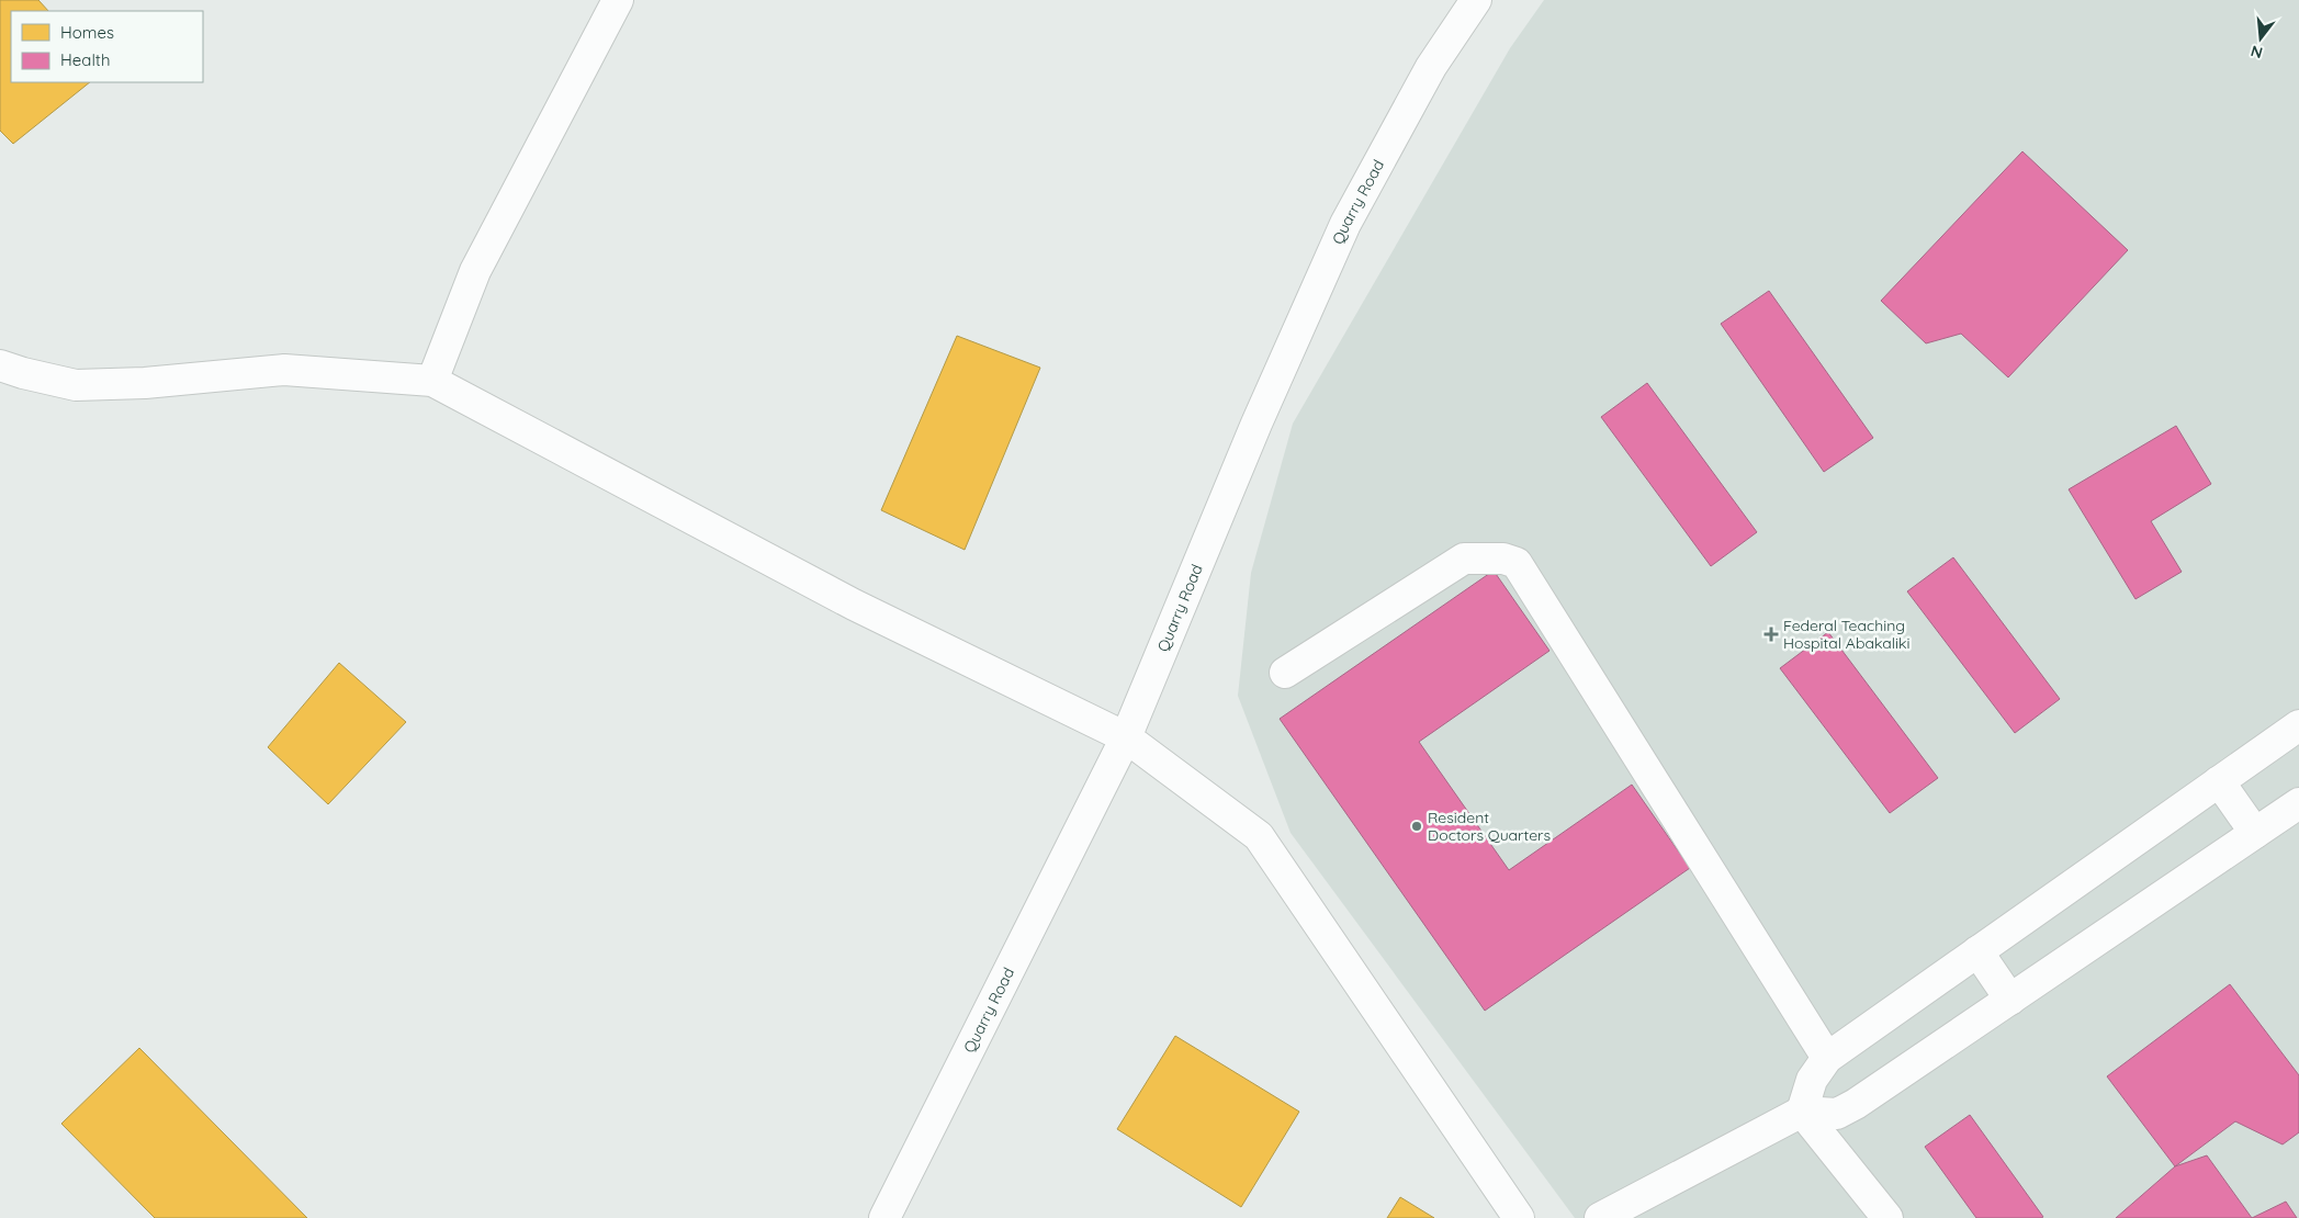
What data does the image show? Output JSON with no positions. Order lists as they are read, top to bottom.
{
  "streets": {
    "street": ["Quarry Road"]
  },
  "places": {
    "health": ["Federal Teaching Hospital Abakaliki"],
    "other": ["Resident Doctors Quarters"]
  },
  "legend": ["Homes", "Health"],
  "north": "bottom"
}
